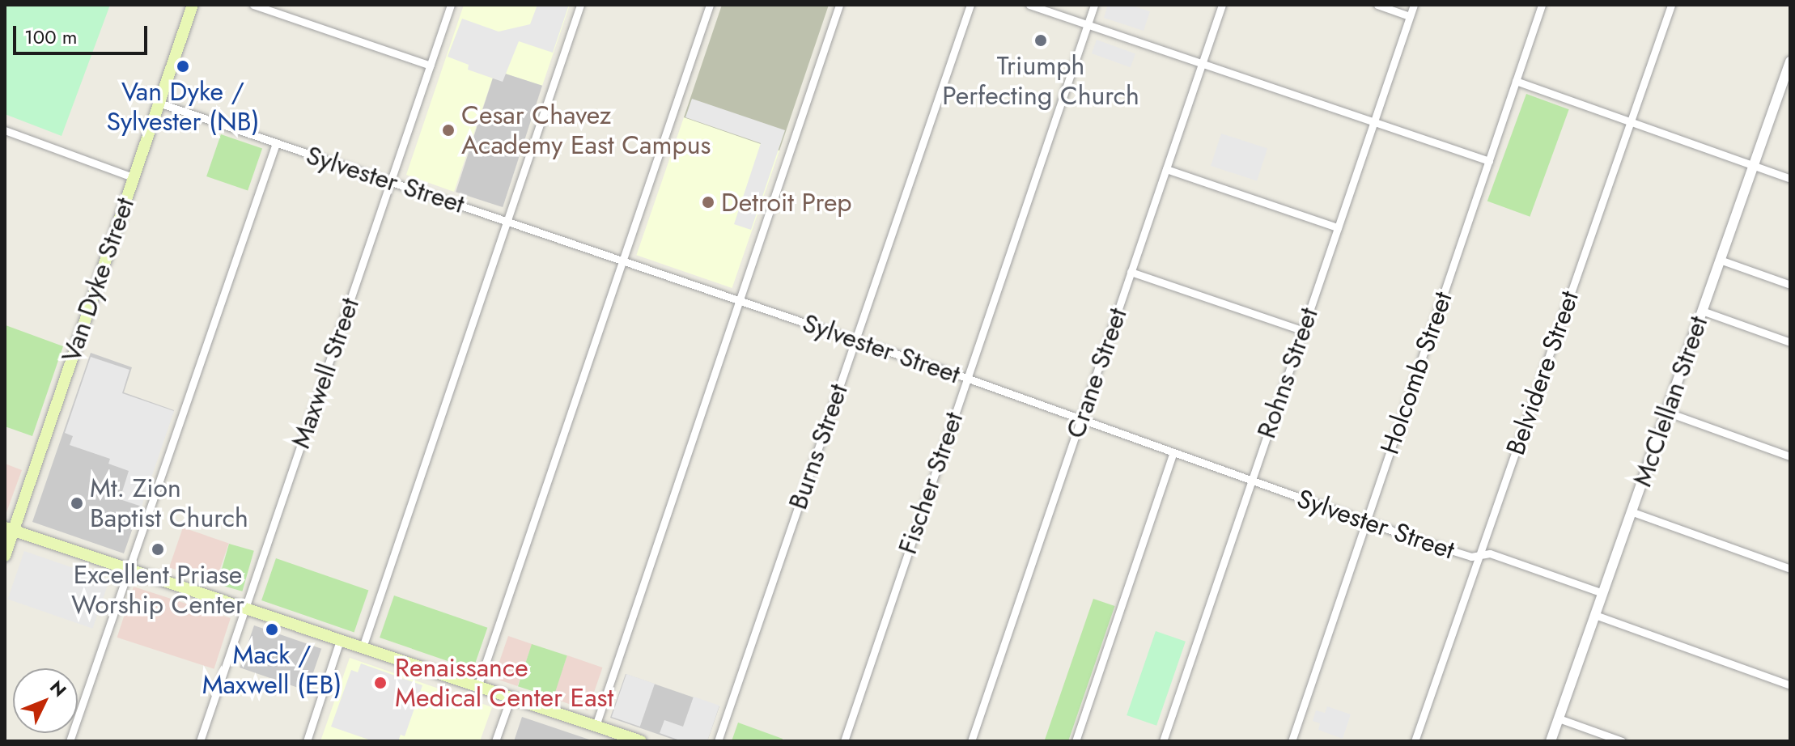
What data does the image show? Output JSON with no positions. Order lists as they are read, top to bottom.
{
  "streets": {
    "main road": ["Van Dyke Street"],
    "street": [
      "Sylvester Street",
      "Maxwell Street",
      "Crane Street",
      "Rohns Street",
      "Holcomb Street",
      "Belvidere Street",
      "McClellan Street",
      "Burns Street",
      "Fischer Street"
    ]
  },
  "crossings": [
    ["Sylvester Street", "Van Dyke Street"],
    ["Sylvester Street", "Maxwell Street"],
    ["Sylvester Street", "Crane Street"],
    ["Sylvester Street", "Rohns Street"],
    ["Sylvester Street", "Holcomb Street"],
    ["Sylvester Street", "Belvidere Street"],
    ["Sylvester Street", "McClellan Street"],
    ["Sylvester Street", "Burns Street"],
    ["Sylvester Street", "Fischer Street"]
  ],
  "places": [
    "Triumph Perfecting Church",
    "Van Dyke / Sylvester (NB)",
    "Cesar Chavez Academy East Campus",
    "Detroit Prep",
    "Mt. Zion Baptist Church",
    "Excellent Priase Worship Center",
    "Mack / Maxwell (EB)",
    "Renaissance Medical Center East"
  ],
  "scale_bar": "100 m",
  "north": "top right"
}
